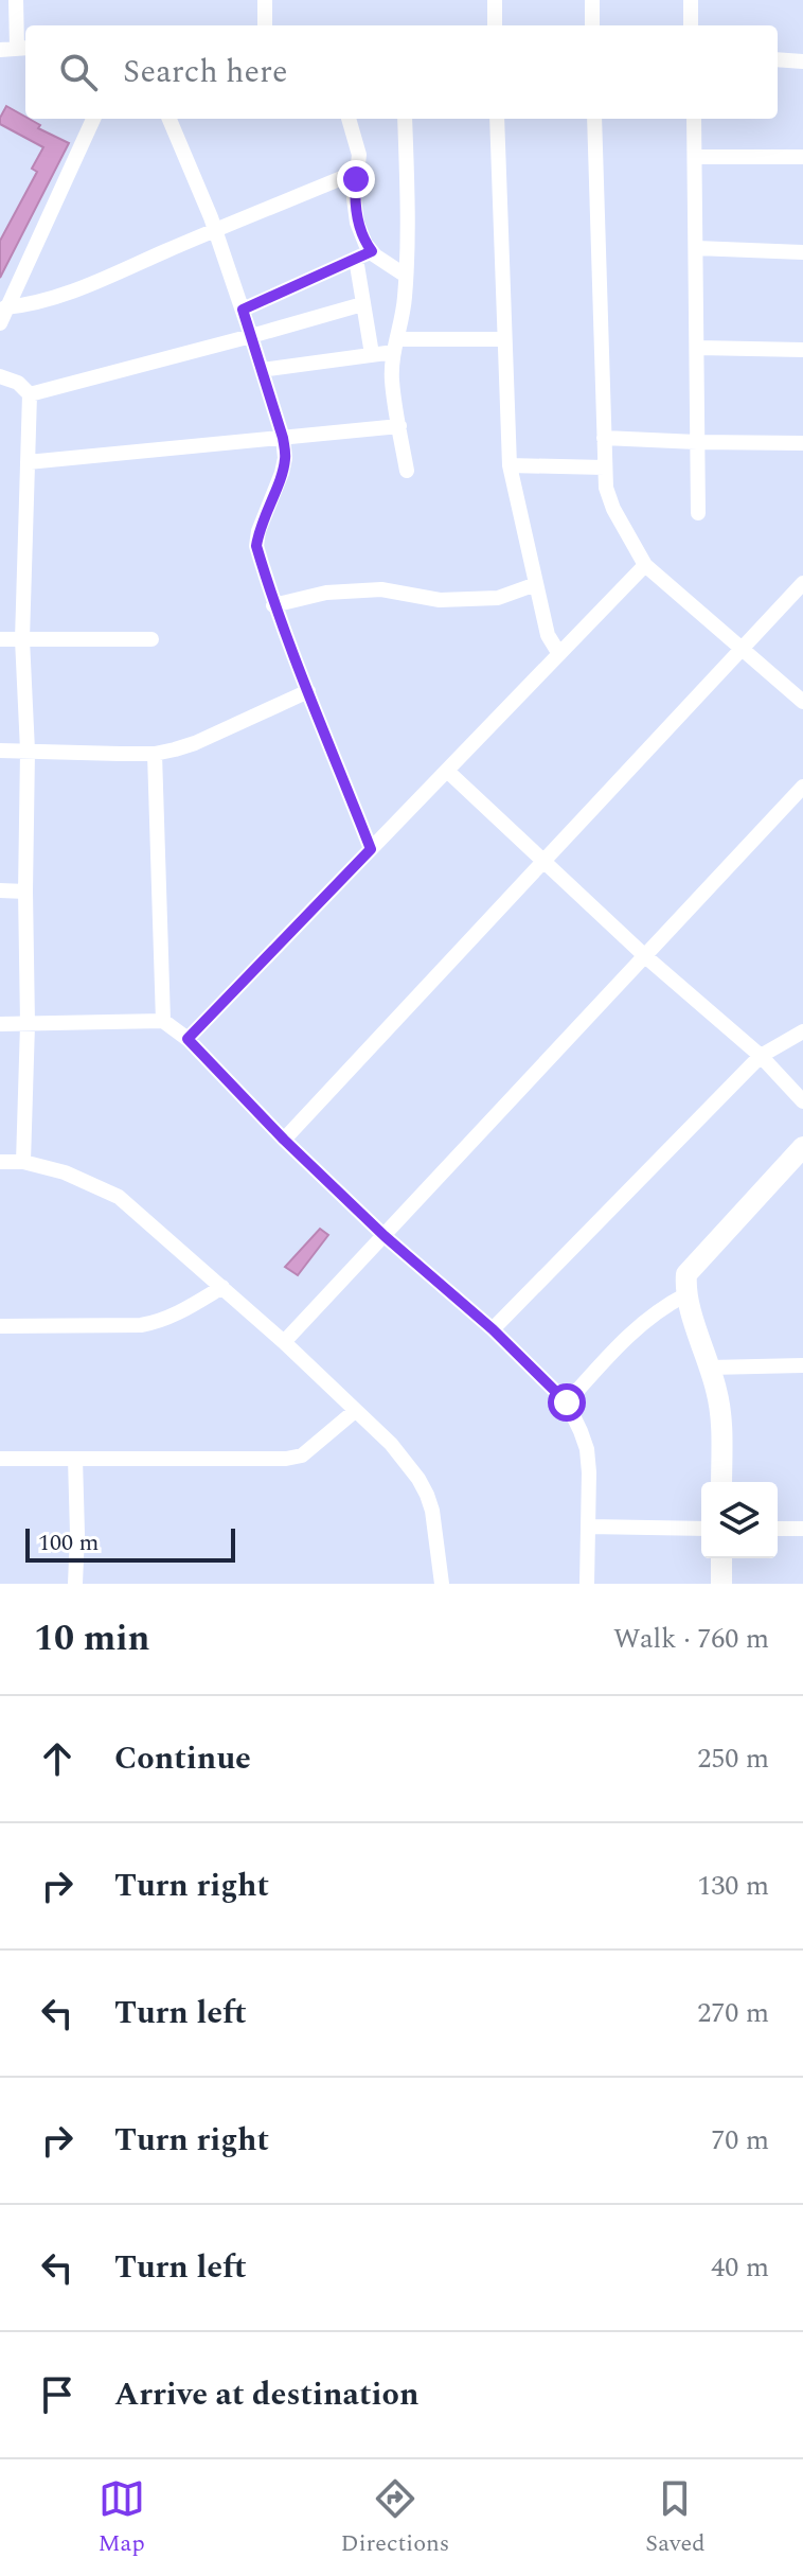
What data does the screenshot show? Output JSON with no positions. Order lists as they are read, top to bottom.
{
  "scale_bar": "100 m",
  "page": {
    "search": "Search here",
    "scale": "100 m",
    "heading": ["10 min", "Walk · 760 m"],
    "list": [
      ["Continue", "250 m"],
      ["Turn right", "130 m"],
      ["Turn left", "270 m"],
      ["Turn right", "70 m"],
      ["Turn left", "40 m"],
      "Arrive at destination"
    ],
    "nav": ["Map", "Directions", "Saved"]
  }
}
